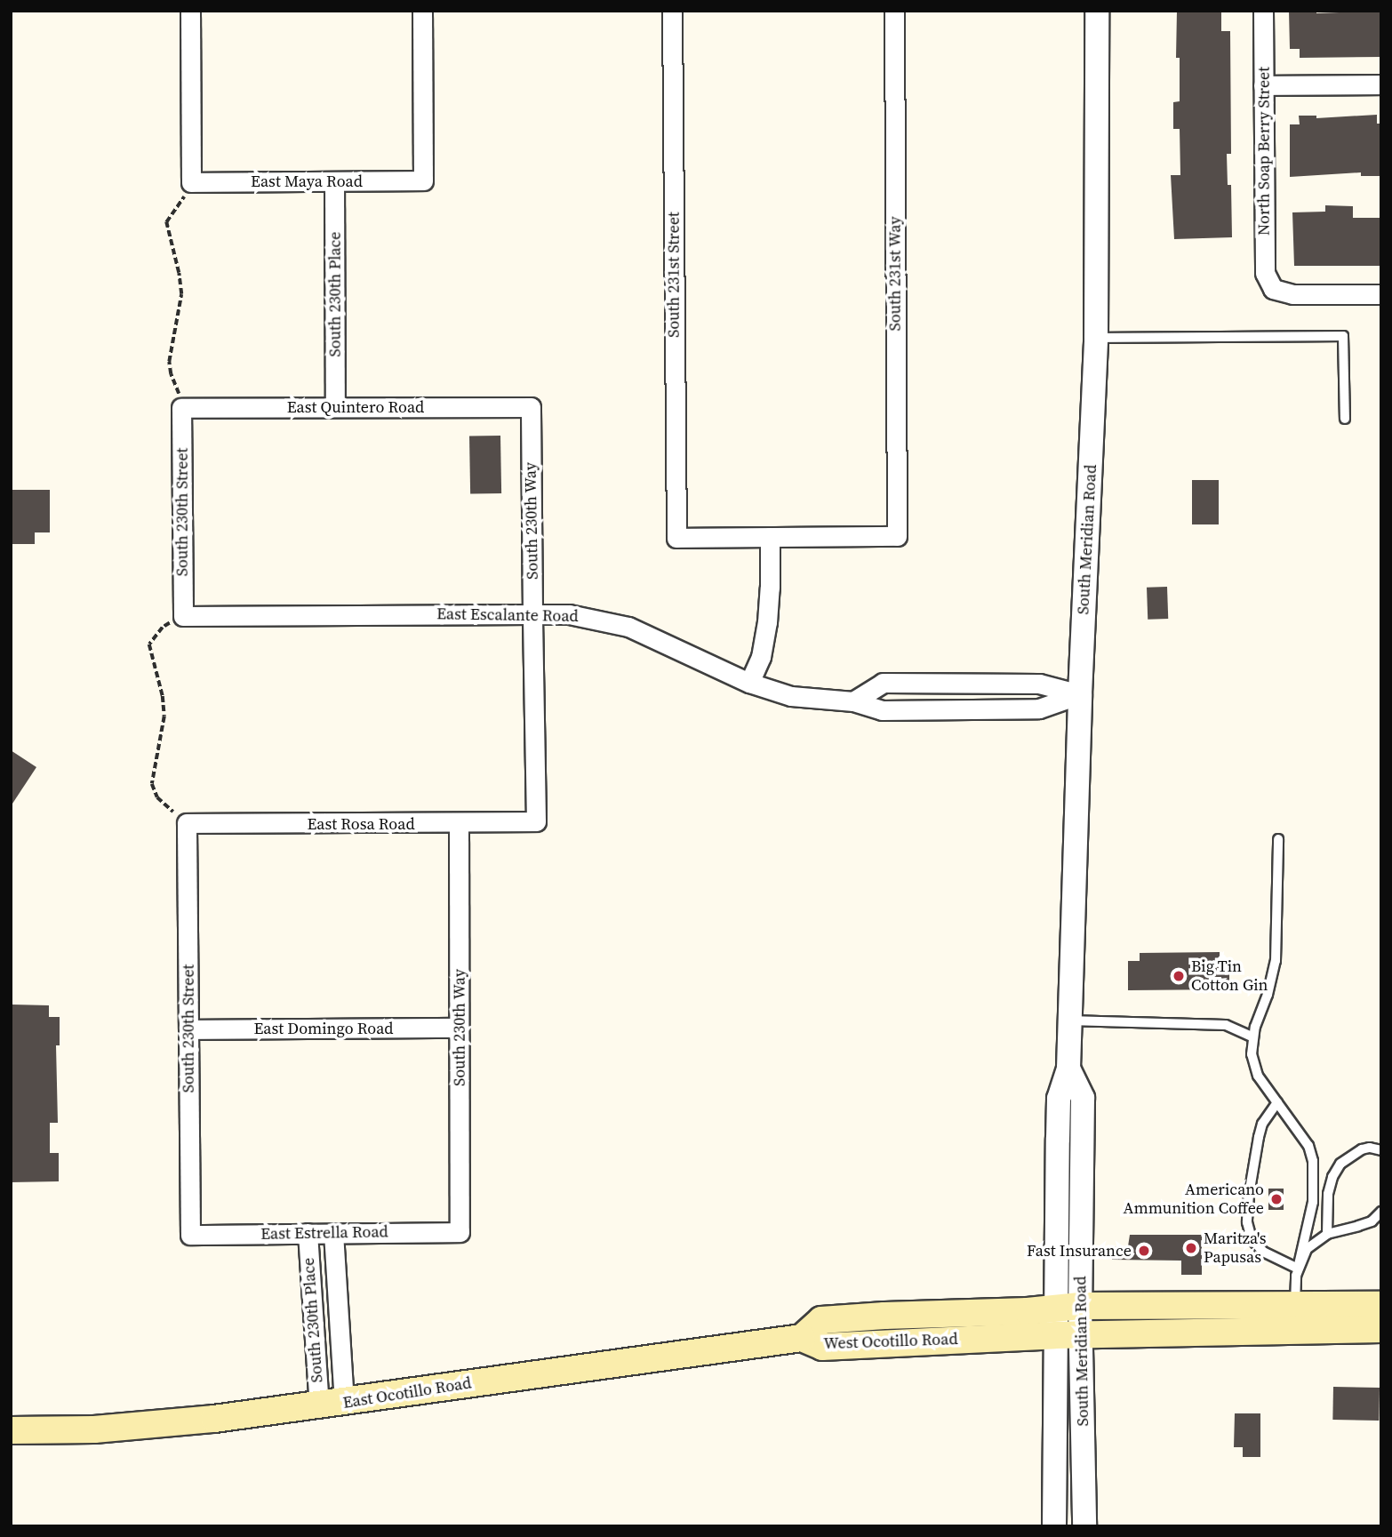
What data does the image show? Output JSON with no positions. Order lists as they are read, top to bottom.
{
  "streets": {
    "main road": ["West Ocotillo Road", "East Ocotillo Road"],
    "street": [
      "North Soap Berry Street",
      "East Maya Road",
      "South 231st Way",
      "South 231st Street",
      "South 230th Place",
      "East Quintero Road",
      "South 230th Street",
      "South 230th Way",
      "South Meridian Road",
      "East Escalante Road",
      "East Rosa Road",
      "East Domingo Road",
      "East Estrella Road"
    ]
  },
  "crossings": [
    ["East Maya Road", "South 230th Place"],
    ["South 231st Way", "South 231st Street"],
    ["South 230th Place", "East Quintero Road"],
    ["South 230th Place", "East Estrella Road"],
    ["South 230th Place", "East Ocotillo Road"],
    ["East Quintero Road", "South 230th Street"],
    ["East Quintero Road", "South 230th Way"],
    ["South 230th Street", "East Escalante Road"],
    ["South 230th Street", "East Rosa Road"],
    ["South 230th Street", "East Domingo Road"],
    ["South 230th Street", "East Estrella Road"],
    ["South 230th Way", "East Escalante Road"],
    ["South 230th Way", "East Rosa Road"],
    ["South 230th Way", "East Domingo Road"],
    ["South 230th Way", "East Estrella Road"],
    ["South Meridian Road", "East Escalante Road"],
    ["South Meridian Road", "West Ocotillo Road"],
    ["West Ocotillo Road", "East Ocotillo Road"]
  ],
  "places": [
    "Big Tin Cotton Gin",
    "Americano Ammunition Coffee",
    "Maritza's Papusas",
    "Fast Insurance"
  ]
}
